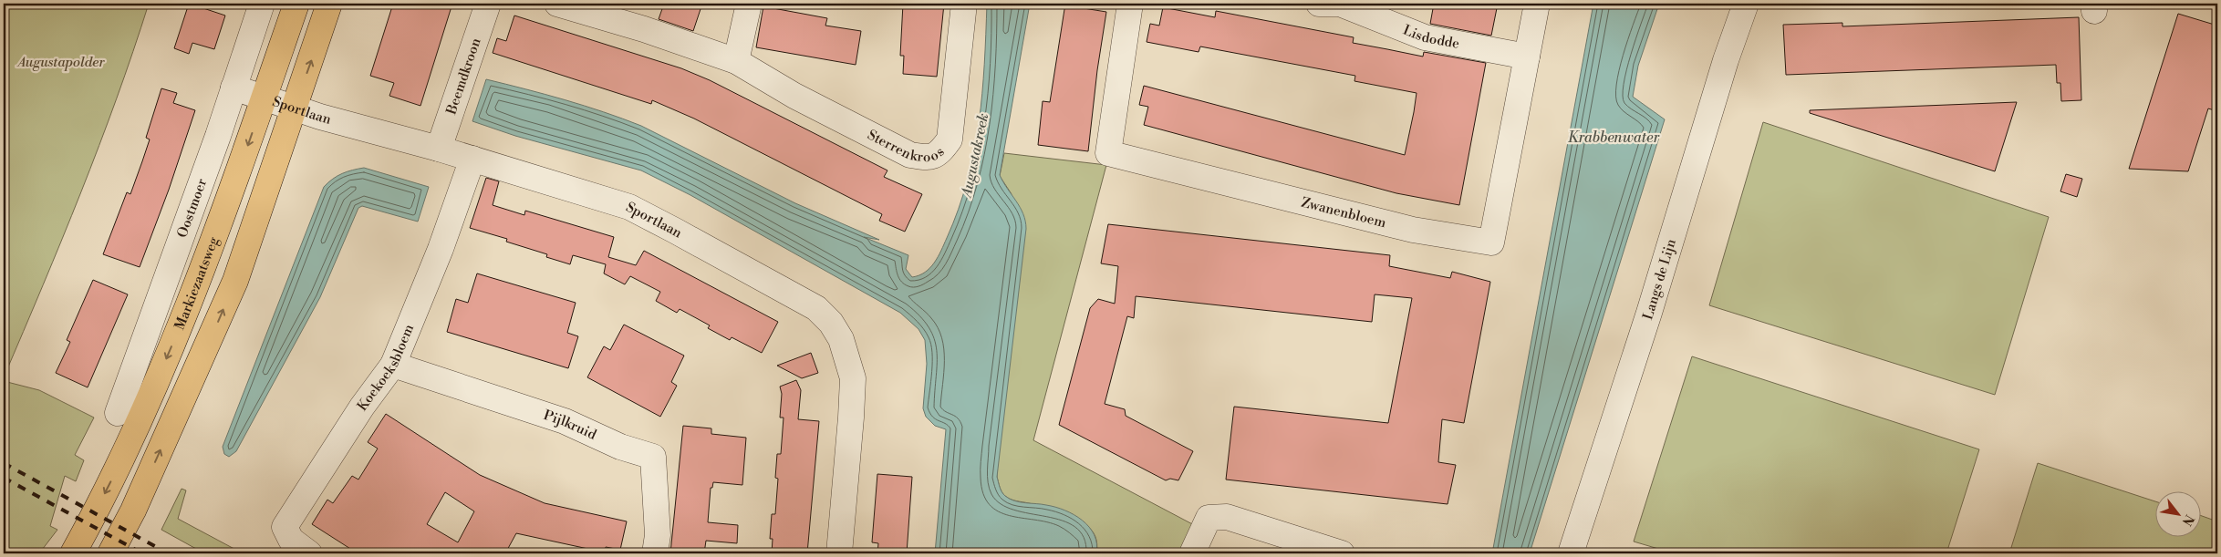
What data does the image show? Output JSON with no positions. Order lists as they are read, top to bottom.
{
  "streets": {
    "main road": ["Markiezaatsweg"],
    "street": [
      "Lisdodde",
      "Beemdkroon",
      "Sportlaan",
      "Sterrenkroos",
      "Oostmoer",
      "Zwanenbloem",
      "Langs de Lijn",
      "Koekoeksbloem",
      "Pijlkruid"
    ]
  },
  "crossings": [
    ["Lisdodde", "Zwanenbloem"],
    ["Beemdkroon", "Sportlaan"],
    ["Sportlaan", "Oostmoer"],
    ["Sportlaan", "Markiezaatsweg"],
    ["Sportlaan", "Koekoeksbloem"],
    ["Koekoeksbloem", "Pijlkruid"]
  ],
  "water": ["Krabbenwater", "Augustakreek"],
  "parks": ["Augustapolder"],
  "north": "bottom right"
}
